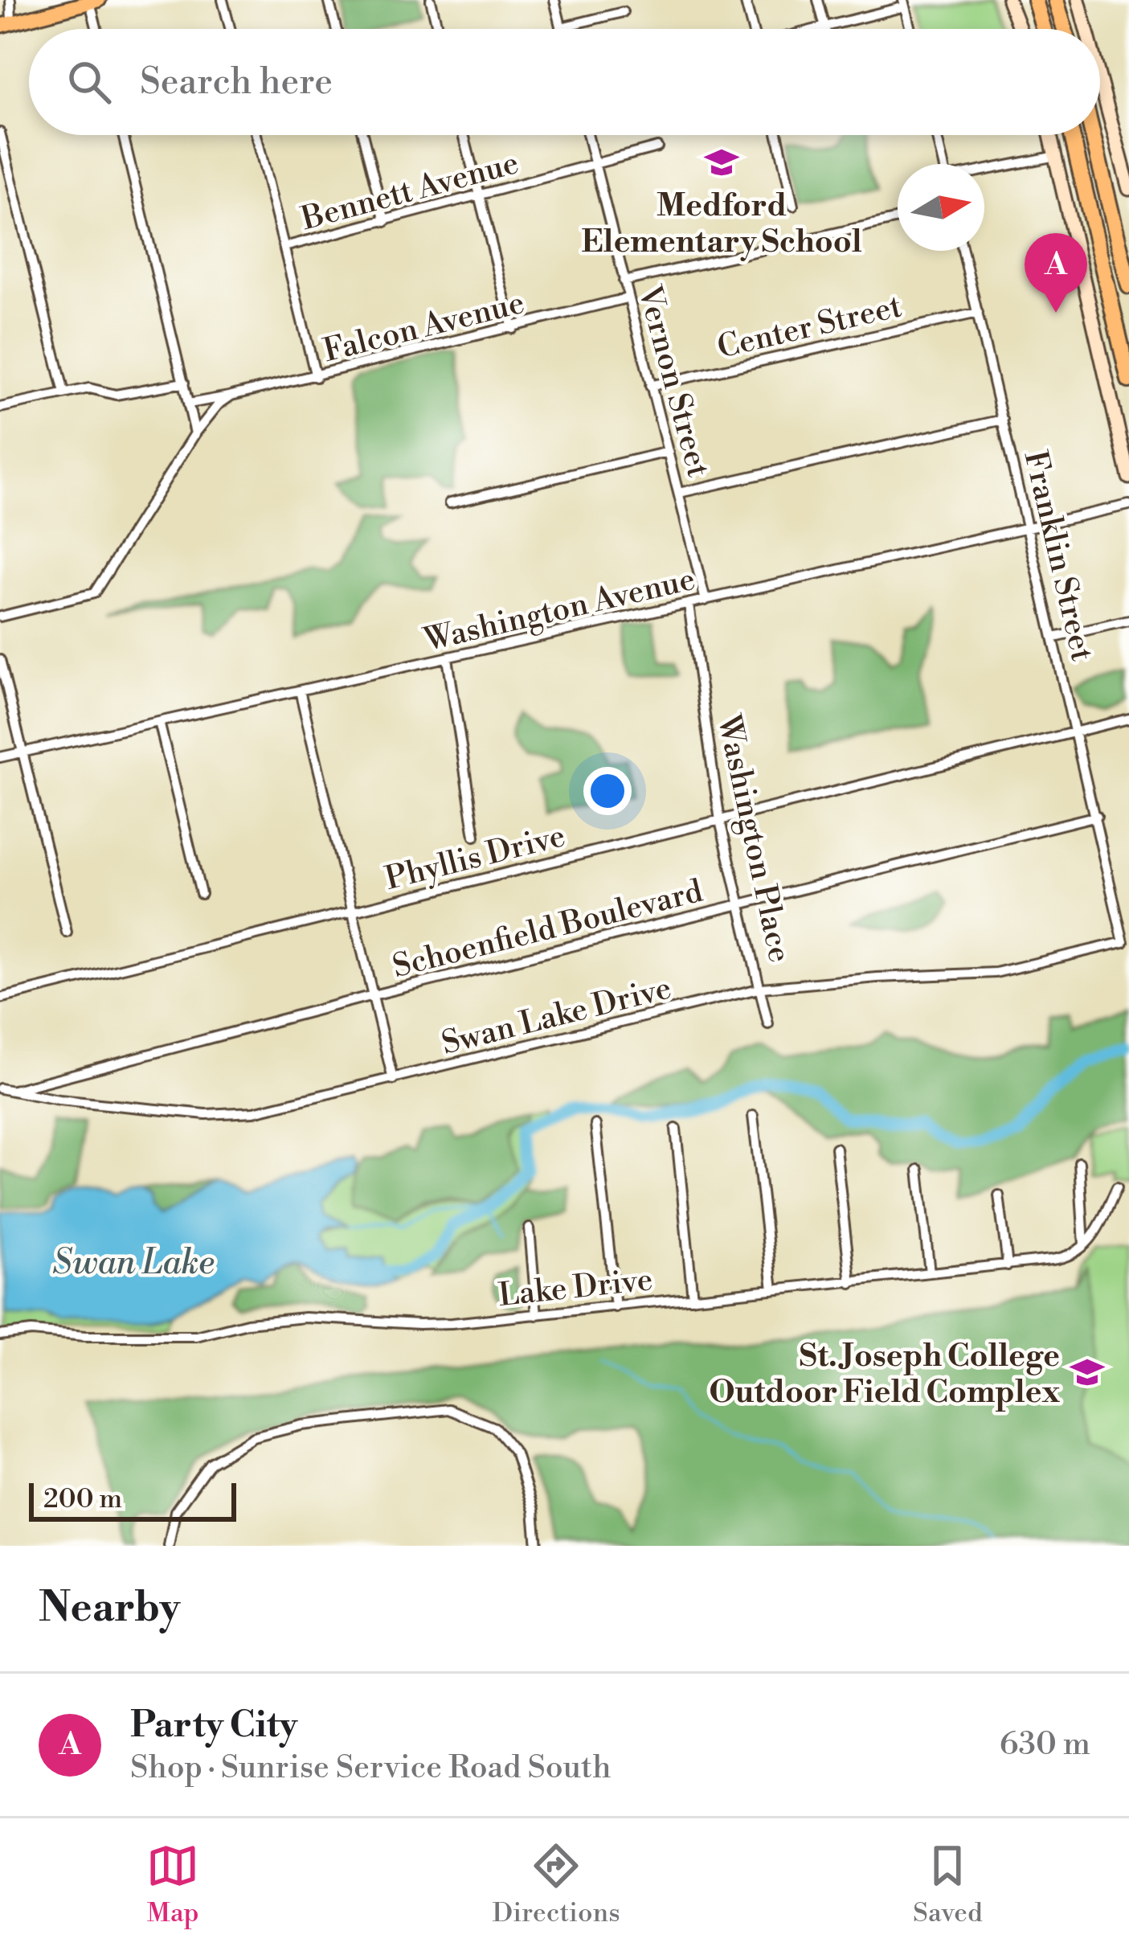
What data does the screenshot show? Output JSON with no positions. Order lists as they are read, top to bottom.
{
  "streets": {
    "street": [
      "Bennett Avenue",
      "Falcon Avenue",
      "Center Street",
      "Vernon Street",
      "Franklin Street",
      "Washington Avenue",
      "Washington Place",
      "Phyllis Drive",
      "Schoenfield Boulevard",
      "Swan Lake Drive",
      "Lake Drive"
    ]
  },
  "crossings": [
    ["Bennett Avenue", "Vernon Street"],
    ["Falcon Avenue", "Vernon Street"],
    ["Center Street", "Vernon Street"],
    ["Center Street", "Franklin Street"],
    ["Vernon Street", "Washington Avenue"],
    ["Franklin Street", "Washington Avenue"],
    ["Franklin Street", "Phyllis Drive"],
    ["Franklin Street", "Schoenfield Boulevard"],
    ["Franklin Street", "Swan Lake Drive"],
    ["Washington Avenue", "Washington Place"],
    ["Washington Place", "Phyllis Drive"],
    ["Washington Place", "Schoenfield Boulevard"],
    ["Washington Place", "Swan Lake Drive"],
    ["Schoenfield Boulevard", "Swan Lake Drive"]
  ],
  "water": ["Swan Lake"],
  "places": {
    "school or university": ["Medford Elementary School", "St. Joseph College Outdoor Field Complex"]
  },
  "scale_bar": "200 m",
  "north": "right",
  "page": {
    "search": "Search here",
    "pins": "A",
    "scale": "200 m",
    "heading": "Nearby",
    "list": [
      {
        "mark": "A",
        "name": "Party City",
        "note": "Shop · Sunrise Service Road South",
        "value": "630 m"
      }
    ],
    "nav": ["Map", "Directions", "Saved"]
  }
}
